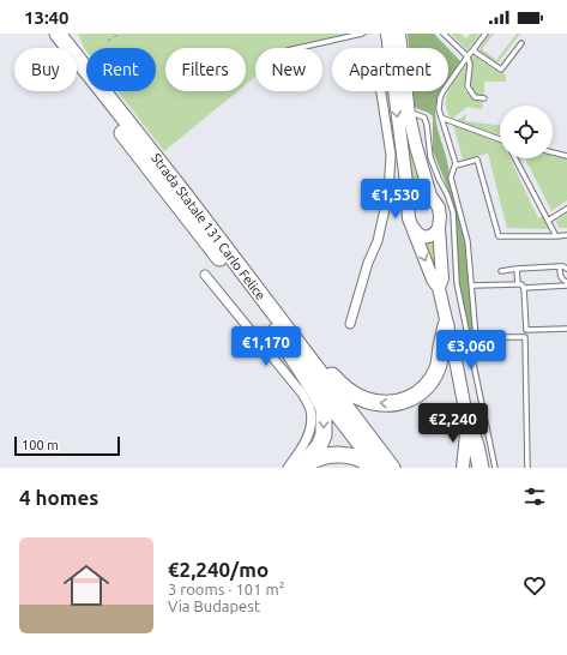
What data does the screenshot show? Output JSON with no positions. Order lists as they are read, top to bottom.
{
  "streets": {
    "highway": ["Strada Statale 131 Carlo Felice"]
  },
  "scale_bar": "100 m",
  "page": {
    "status": "13:40",
    "chip": [
      "Buy",
      "Rent",
      "Filters",
      "New",
      "Apartment"
    ],
    "price": [
      "€1,530",
      "€1,170",
      "€3,060",
      "€2,240"
    ],
    "scale": "100 m",
    "heading": "4 homes",
    "list": [
      {
        "name": "€2,240/mo",
        "note": "3 rooms · 101 m² · Via Budapest"
      }
    ]
  }
}
